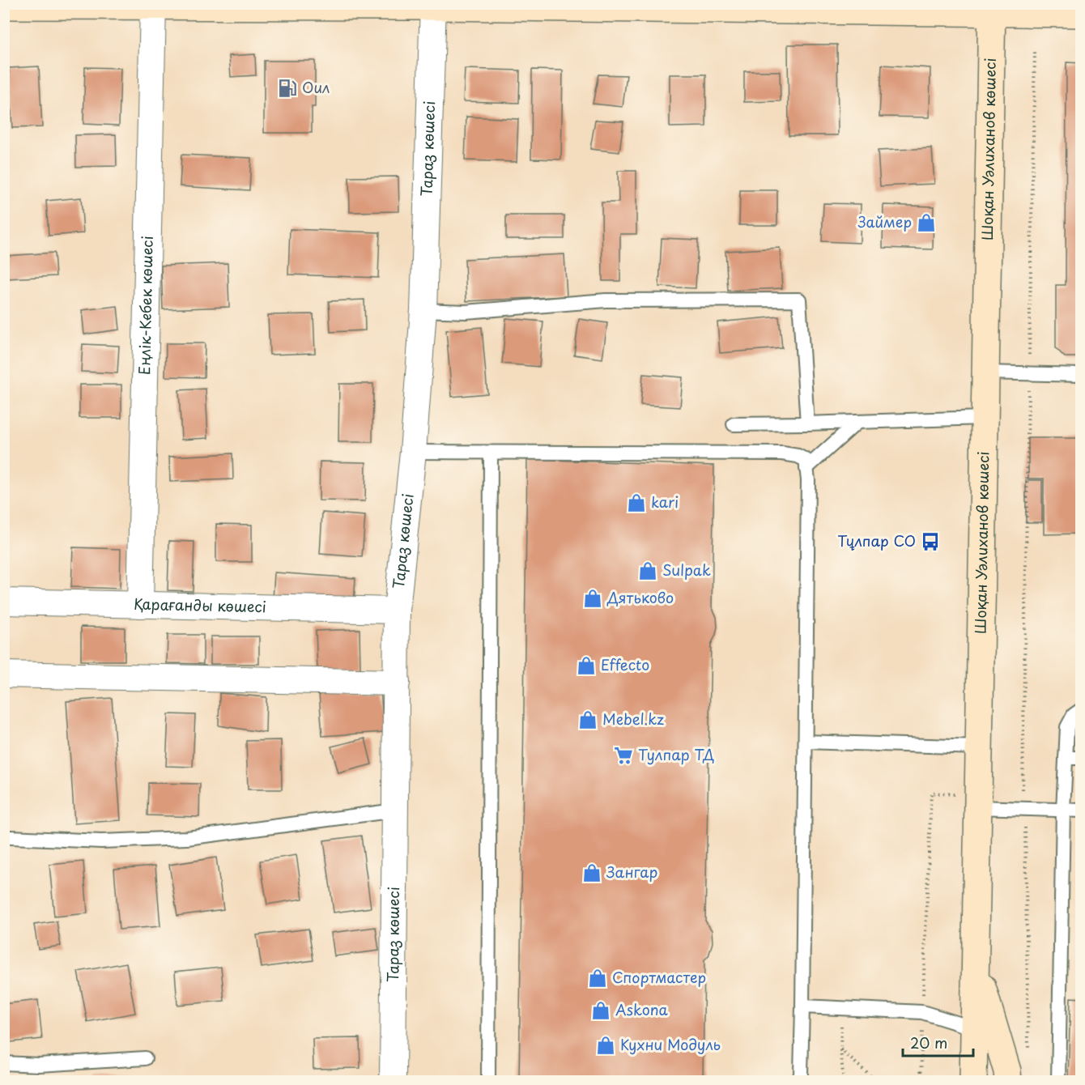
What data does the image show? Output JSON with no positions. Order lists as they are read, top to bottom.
{
  "streets": {
    "main road": ["Шоқан Уәлиханов көшесі"],
    "street": ["Тараз көшесі", "Еңлік-Кебек көшесі", "Қарағанды көшесі"]
  },
  "crossings": [
    ["Тараз көшесі", "Қарағанды көшесі"],
    ["Еңлік-Кебек көшесі", "Қарағанды көшесі"]
  ],
  "places": {
    "fuel station": ["Оил"],
    "shop": [
      "Займер",
      "kari",
      "Sulpak",
      "Дятьково",
      "Effecto",
      "Mebel.kz",
      "Зангар",
      "Спортмастер",
      "Askona",
      "Кухни Модуль"
    ],
    "bus stop": ["Тұлпар СО"],
    "supermarket": ["Тулпар ТД"]
  },
  "scale_bar": "20 m"
}
